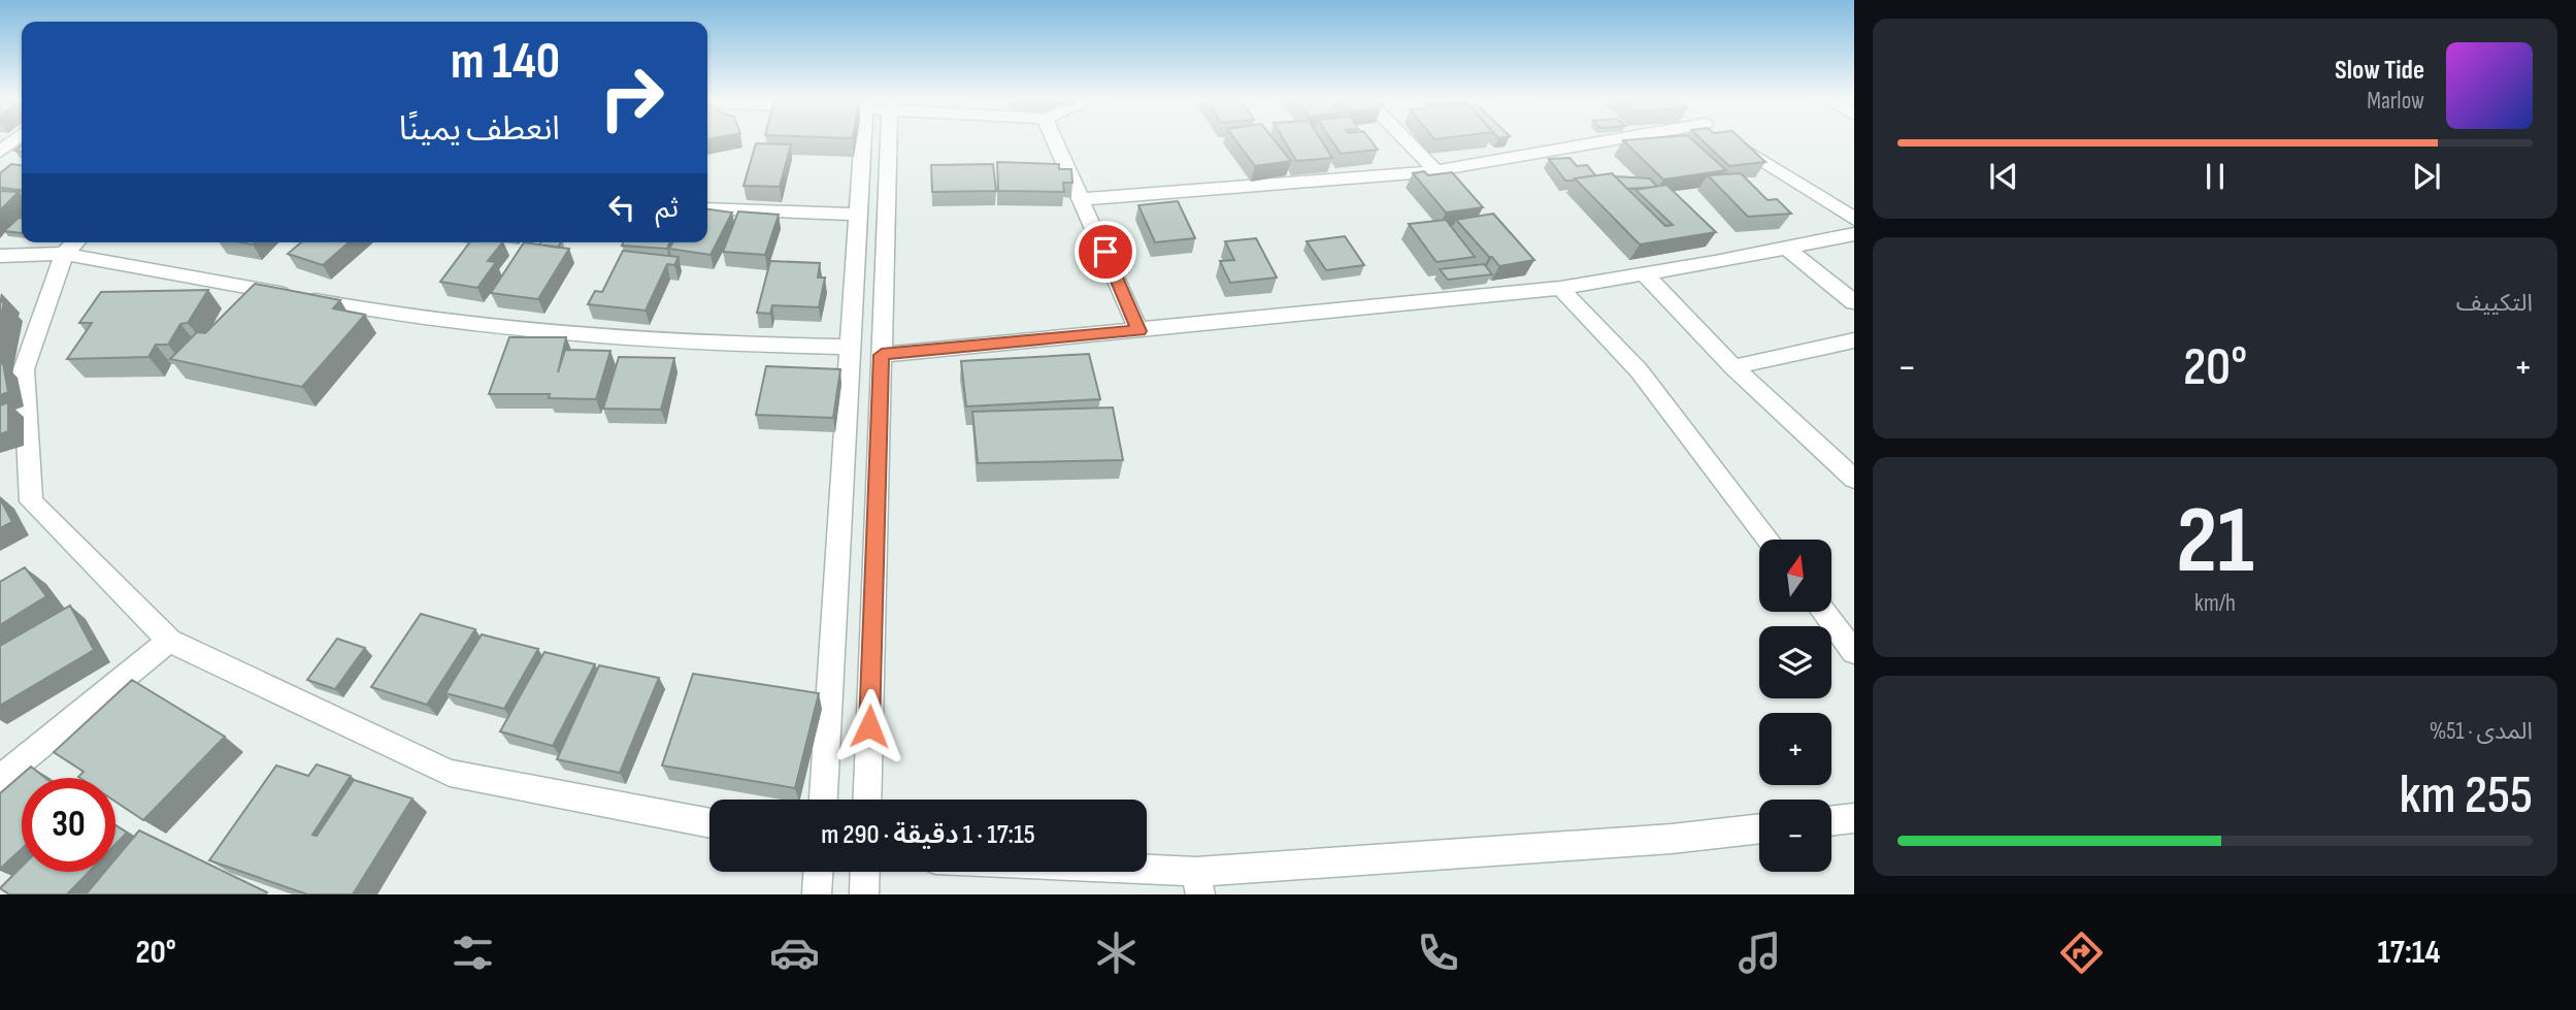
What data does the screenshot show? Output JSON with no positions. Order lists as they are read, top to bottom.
{
  "north": "top",
  "page": {
    "turn": ["140 m", "انعطف يمينًا"],
    "song": ["Slow Tide", "Marlow"],
    "then": "ثم",
    "tile": [
      "التكييف",
      ["21", "km/h"],
      ["المدى · 51%", "255 km"]
    ],
    "heat": ["−", "20°", "+"],
    "map_buttons": ["+", "−"],
    "limit": "30",
    "trip": "17:15 · 1 دقيقة · 290 m",
    "tabs": ["17:14", "20°"]
  }
}
